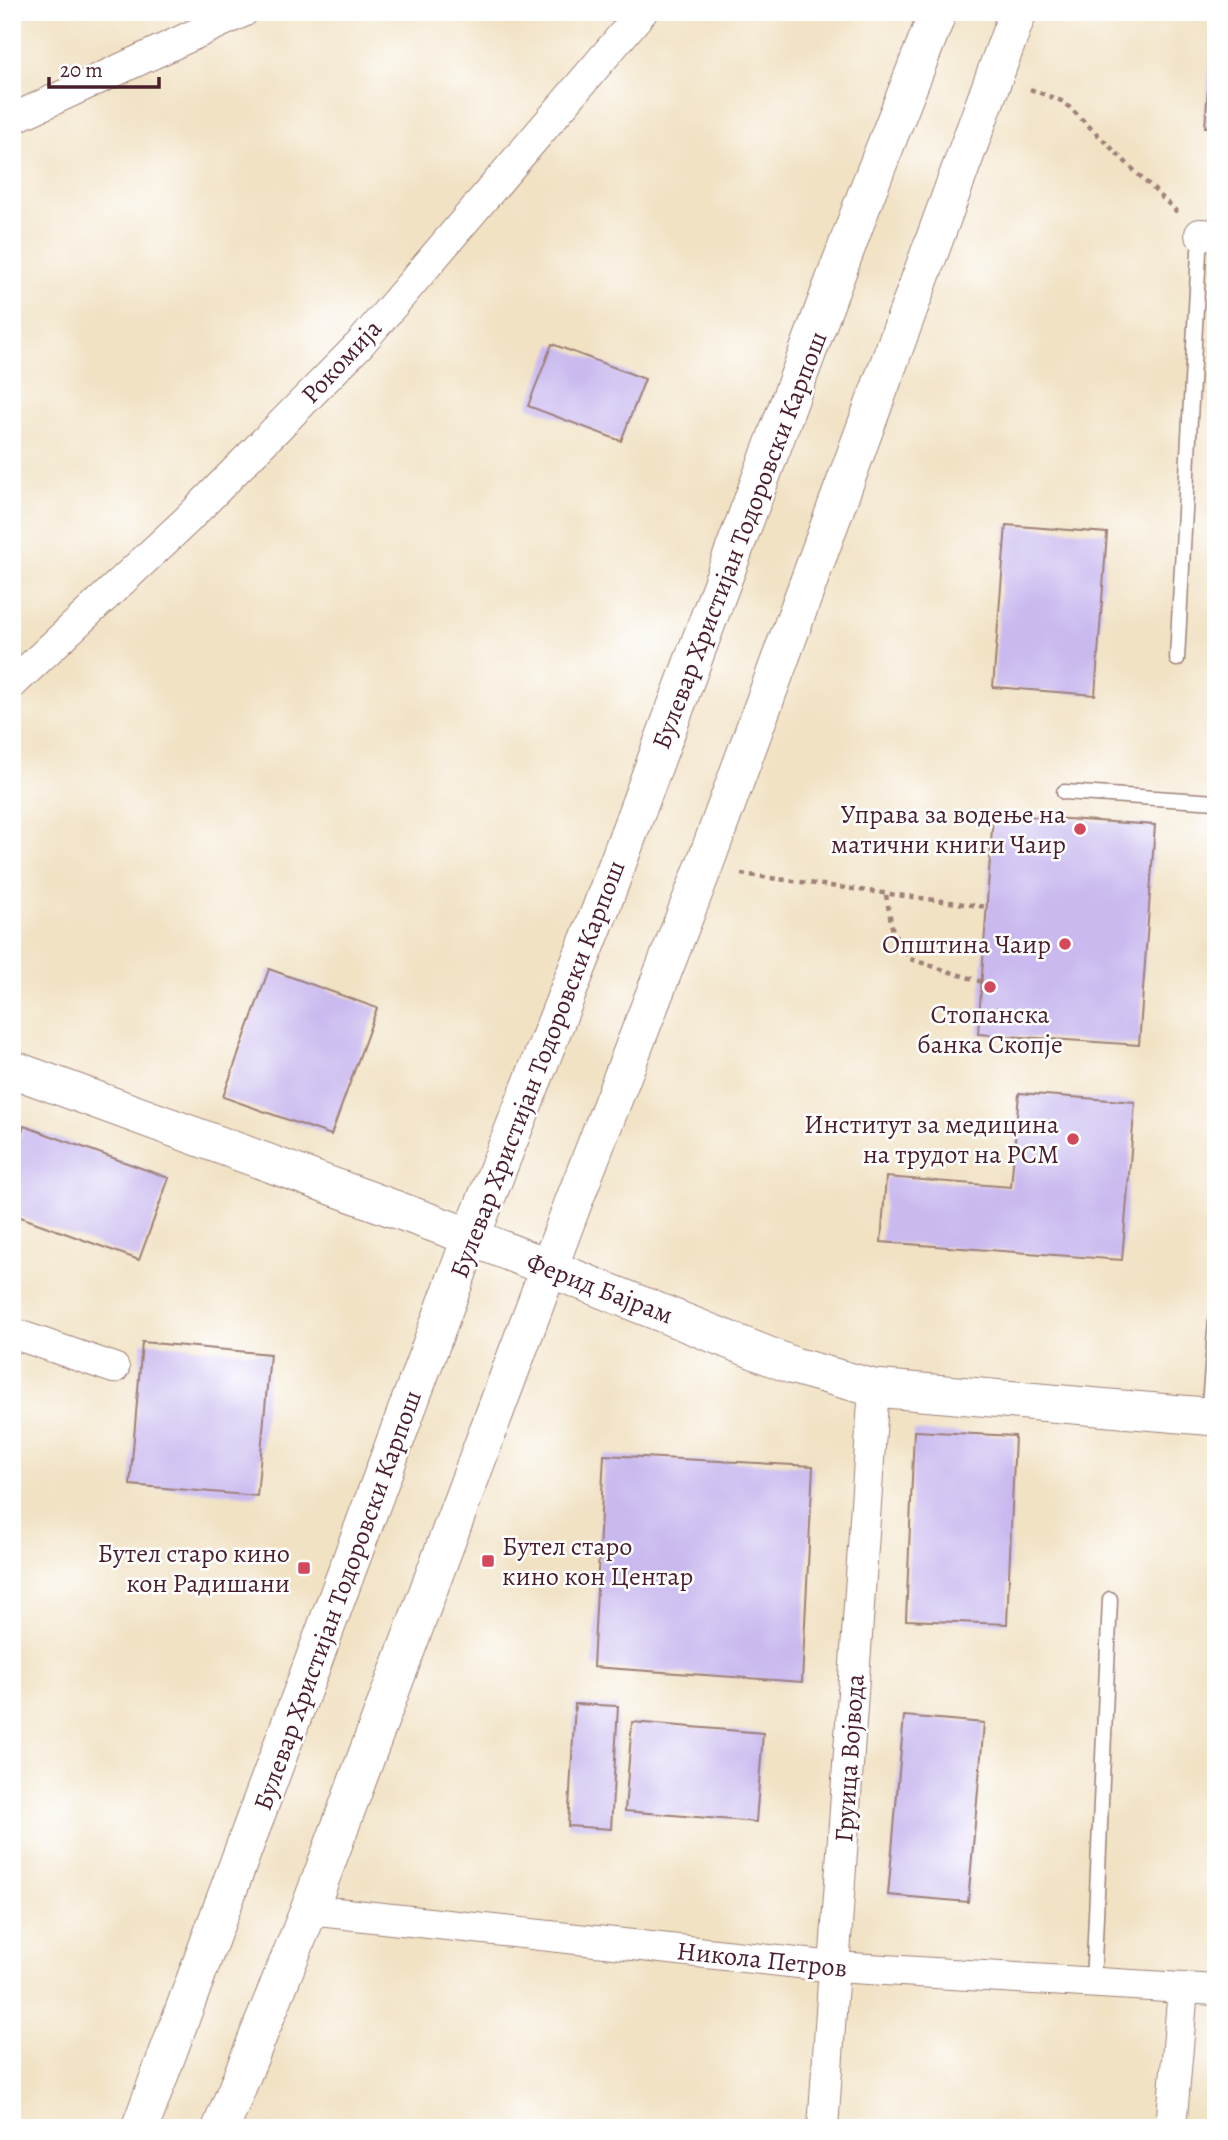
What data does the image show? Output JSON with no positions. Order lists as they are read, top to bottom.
{
  "streets": {
    "street": [
      "Рокомија",
      "Булевар Христијан Тодоровски Карпош",
      "Ферид Бајрам",
      "Груица Војвода",
      "Никола Петров"
    ]
  },
  "crossings": [
    ["Булевар Христијан Тодоровски Карпош", "Ферид Бајрам"],
    ["Ферид Бајрам", "Груица Војвода"],
    ["Груица Војвода", "Никола Петров"]
  ],
  "places": {
    "other": [
      "Управа за водење на матични книги Чаир",
      "Општина Чаир",
      "Стопанска банка Скопје",
      "Институт за медицина на трудот на РСМ"
    ],
    "transit": ["Бутел старо кино кон Центар", "Бутел старо кино кон Радишани"]
  },
  "scale_bar": "20 m"
}
